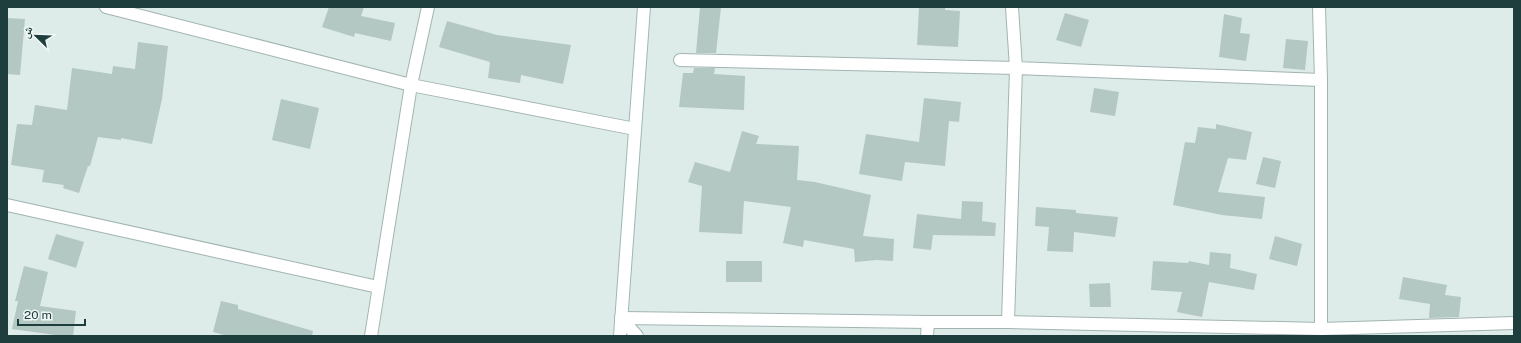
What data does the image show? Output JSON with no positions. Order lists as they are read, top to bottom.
{
  "scale_bar": "20 m",
  "north": "top left"
}
